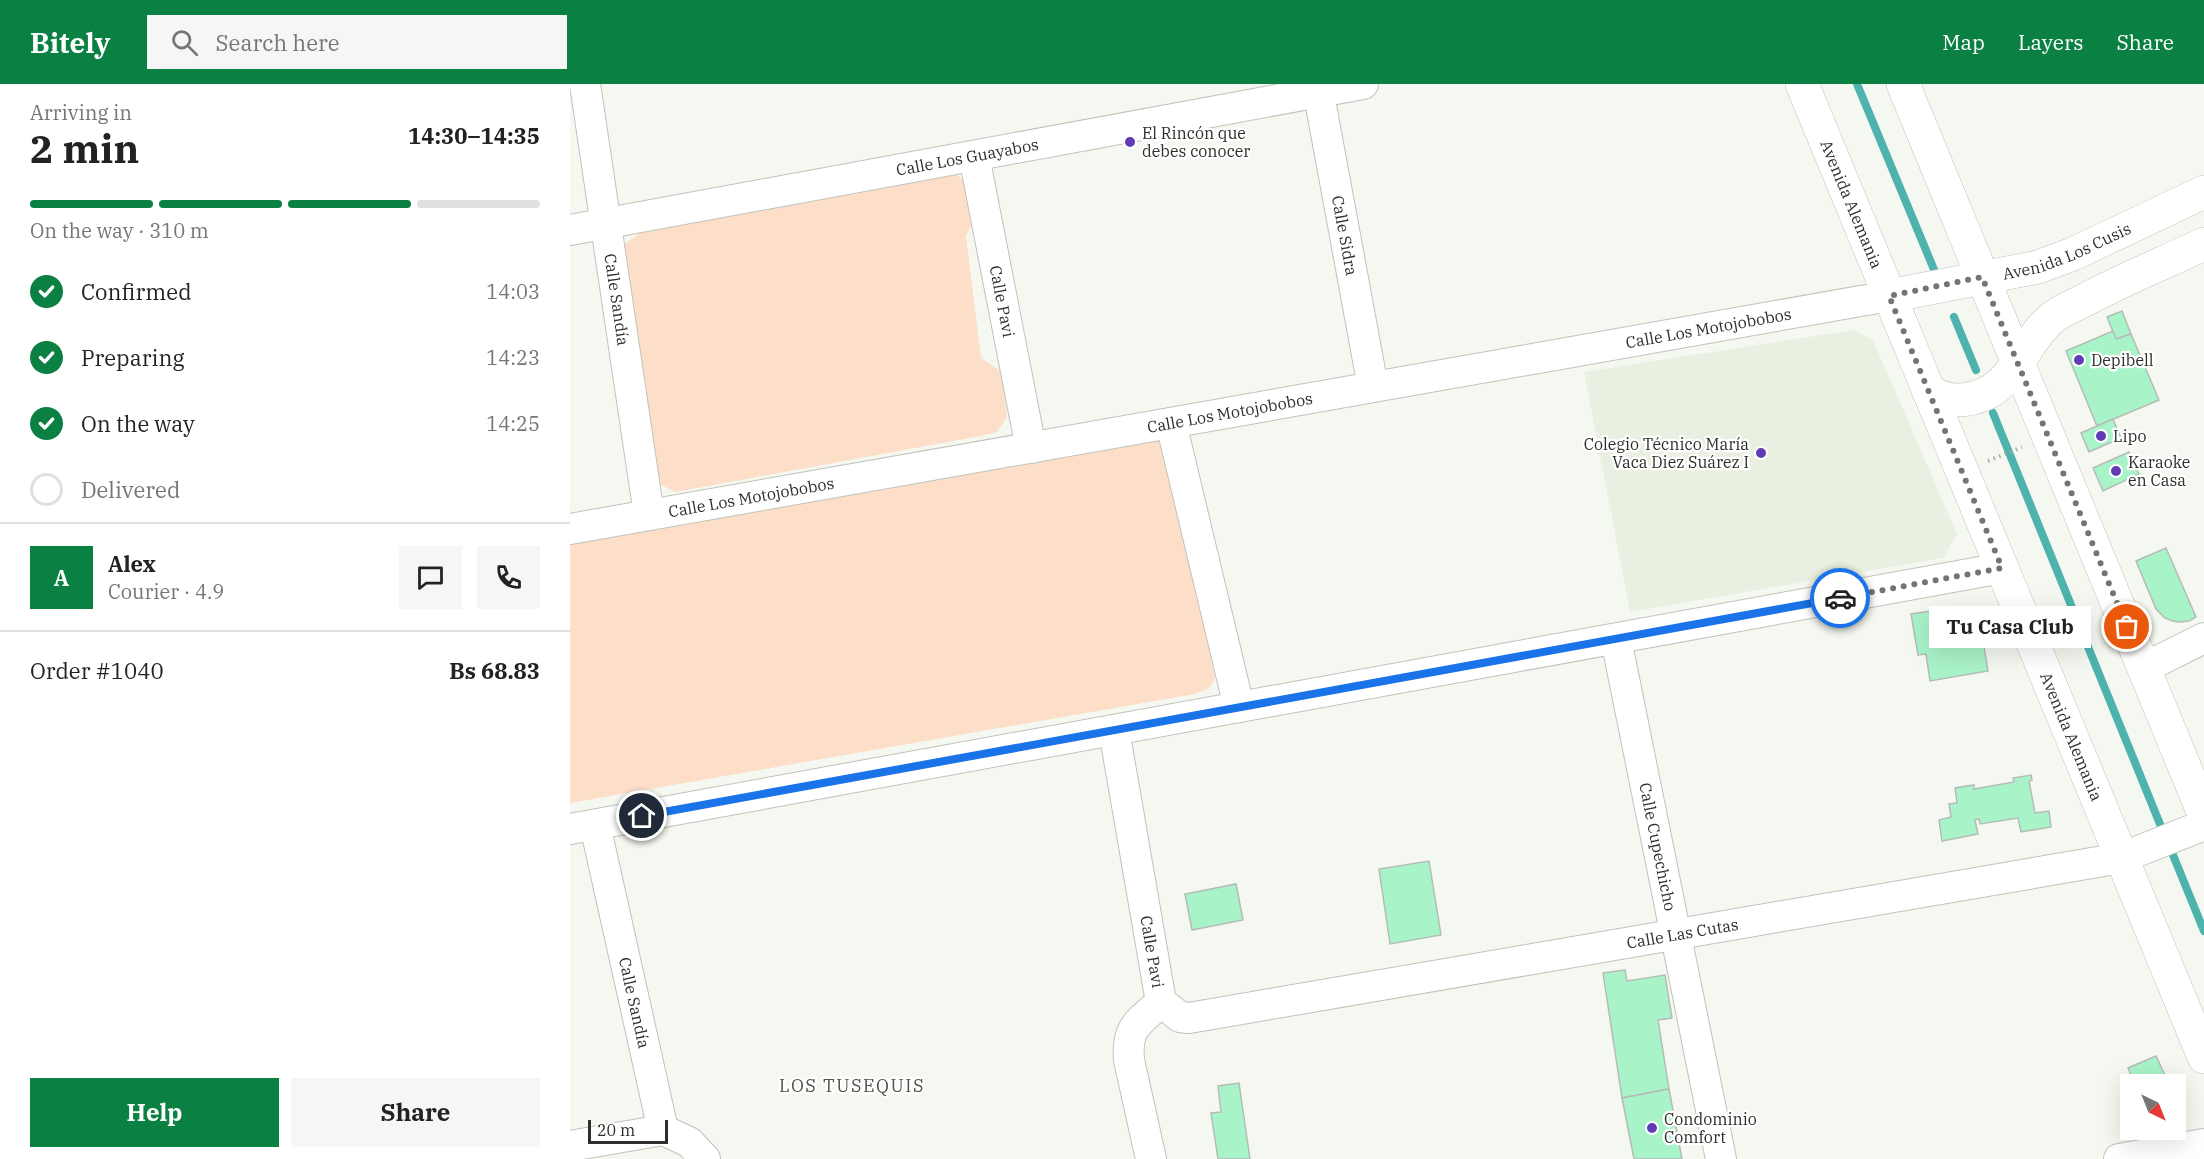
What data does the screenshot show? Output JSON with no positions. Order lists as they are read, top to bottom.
{
  "streets": {
    "main road": ["Avenida Alemania", "Avenida Los Cusis"],
    "street": [
      "Calle Los Guayabos",
      "Calle Sidra",
      "Calle Sandía",
      "Calle Pavi",
      "Calle Los Motojobobos",
      "Calle Cupechicho",
      "Calle Las Cutas"
    ]
  },
  "crossings": [
    ["Calle Los Guayabos", "Calle Sidra"],
    ["Calle Los Guayabos", "Calle Sandía"],
    ["Calle Los Guayabos", "Calle Pavi"],
    ["Avenida Alemania", "Avenida Los Cusis"],
    ["Avenida Alemania", "Calle Los Motojobobos"],
    ["Avenida Alemania", "Calle Las Cutas"],
    ["Calle Sidra", "Calle Los Motojobobos"],
    ["Avenida Los Cusis", "Calle Los Motojobobos"],
    ["Calle Sandía", "Calle Los Motojobobos"],
    ["Calle Pavi", "Calle Los Motojobobos"],
    ["Calle Pavi", "Calle Las Cutas"],
    ["Calle Cupechicho", "Calle Las Cutas"]
  ],
  "districts": ["LOS TUSEQUIS"],
  "places": [
    "El Rincón que debes conocer",
    "Depibell",
    "Lipo",
    "Colegio Técnico María Vaca Diez Suárez I",
    "Karaoke en Casa",
    "Tu Casa Club",
    "Condominio Comfort"
  ],
  "scale_bar": "20 m",
  "north": "bottom right",
  "page": {
    "header": "Bitely",
    "search": "Search here",
    "nav": ["Map", "Layers", "Share"],
    "heading": ["2 min", "Arriving in", "14:30–14:35"],
    "panel": [
      "Alex",
      "Courier · 4.9",
      "Order #1040",
      "Bs 68.83"
    ],
    "bar": "On the way · 310 m",
    "list": [
      ["Confirmed", "14:03"],
      ["Preparing", "14:23"],
      ["On the way", "14:25"],
      "Delivered"
    ],
    "round": "A",
    "bubble": "Tu Casa Club",
    "buttons": ["Help", "Share"],
    "scale": "20 m"
  }
}
